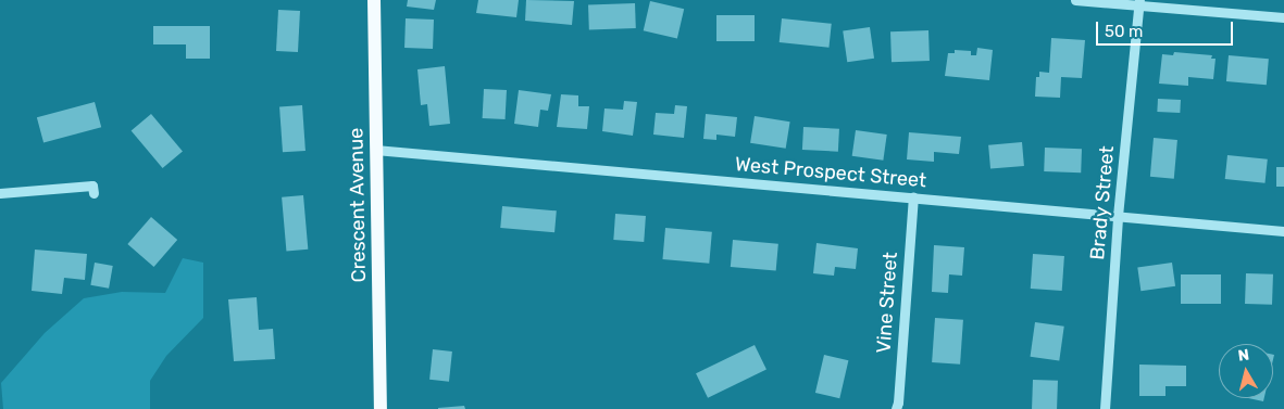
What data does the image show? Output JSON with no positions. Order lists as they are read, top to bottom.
{
  "streets": {
    "main road": ["Crescent Avenue"],
    "street": ["West Prospect Street", "Brady Street", "Vine Street"]
  },
  "crossings": [
    ["West Prospect Street", "Brady Street"],
    ["West Prospect Street", "Crescent Avenue"],
    ["West Prospect Street", "Vine Street"]
  ],
  "scale_bar": "50 m",
  "north": "top"
}
